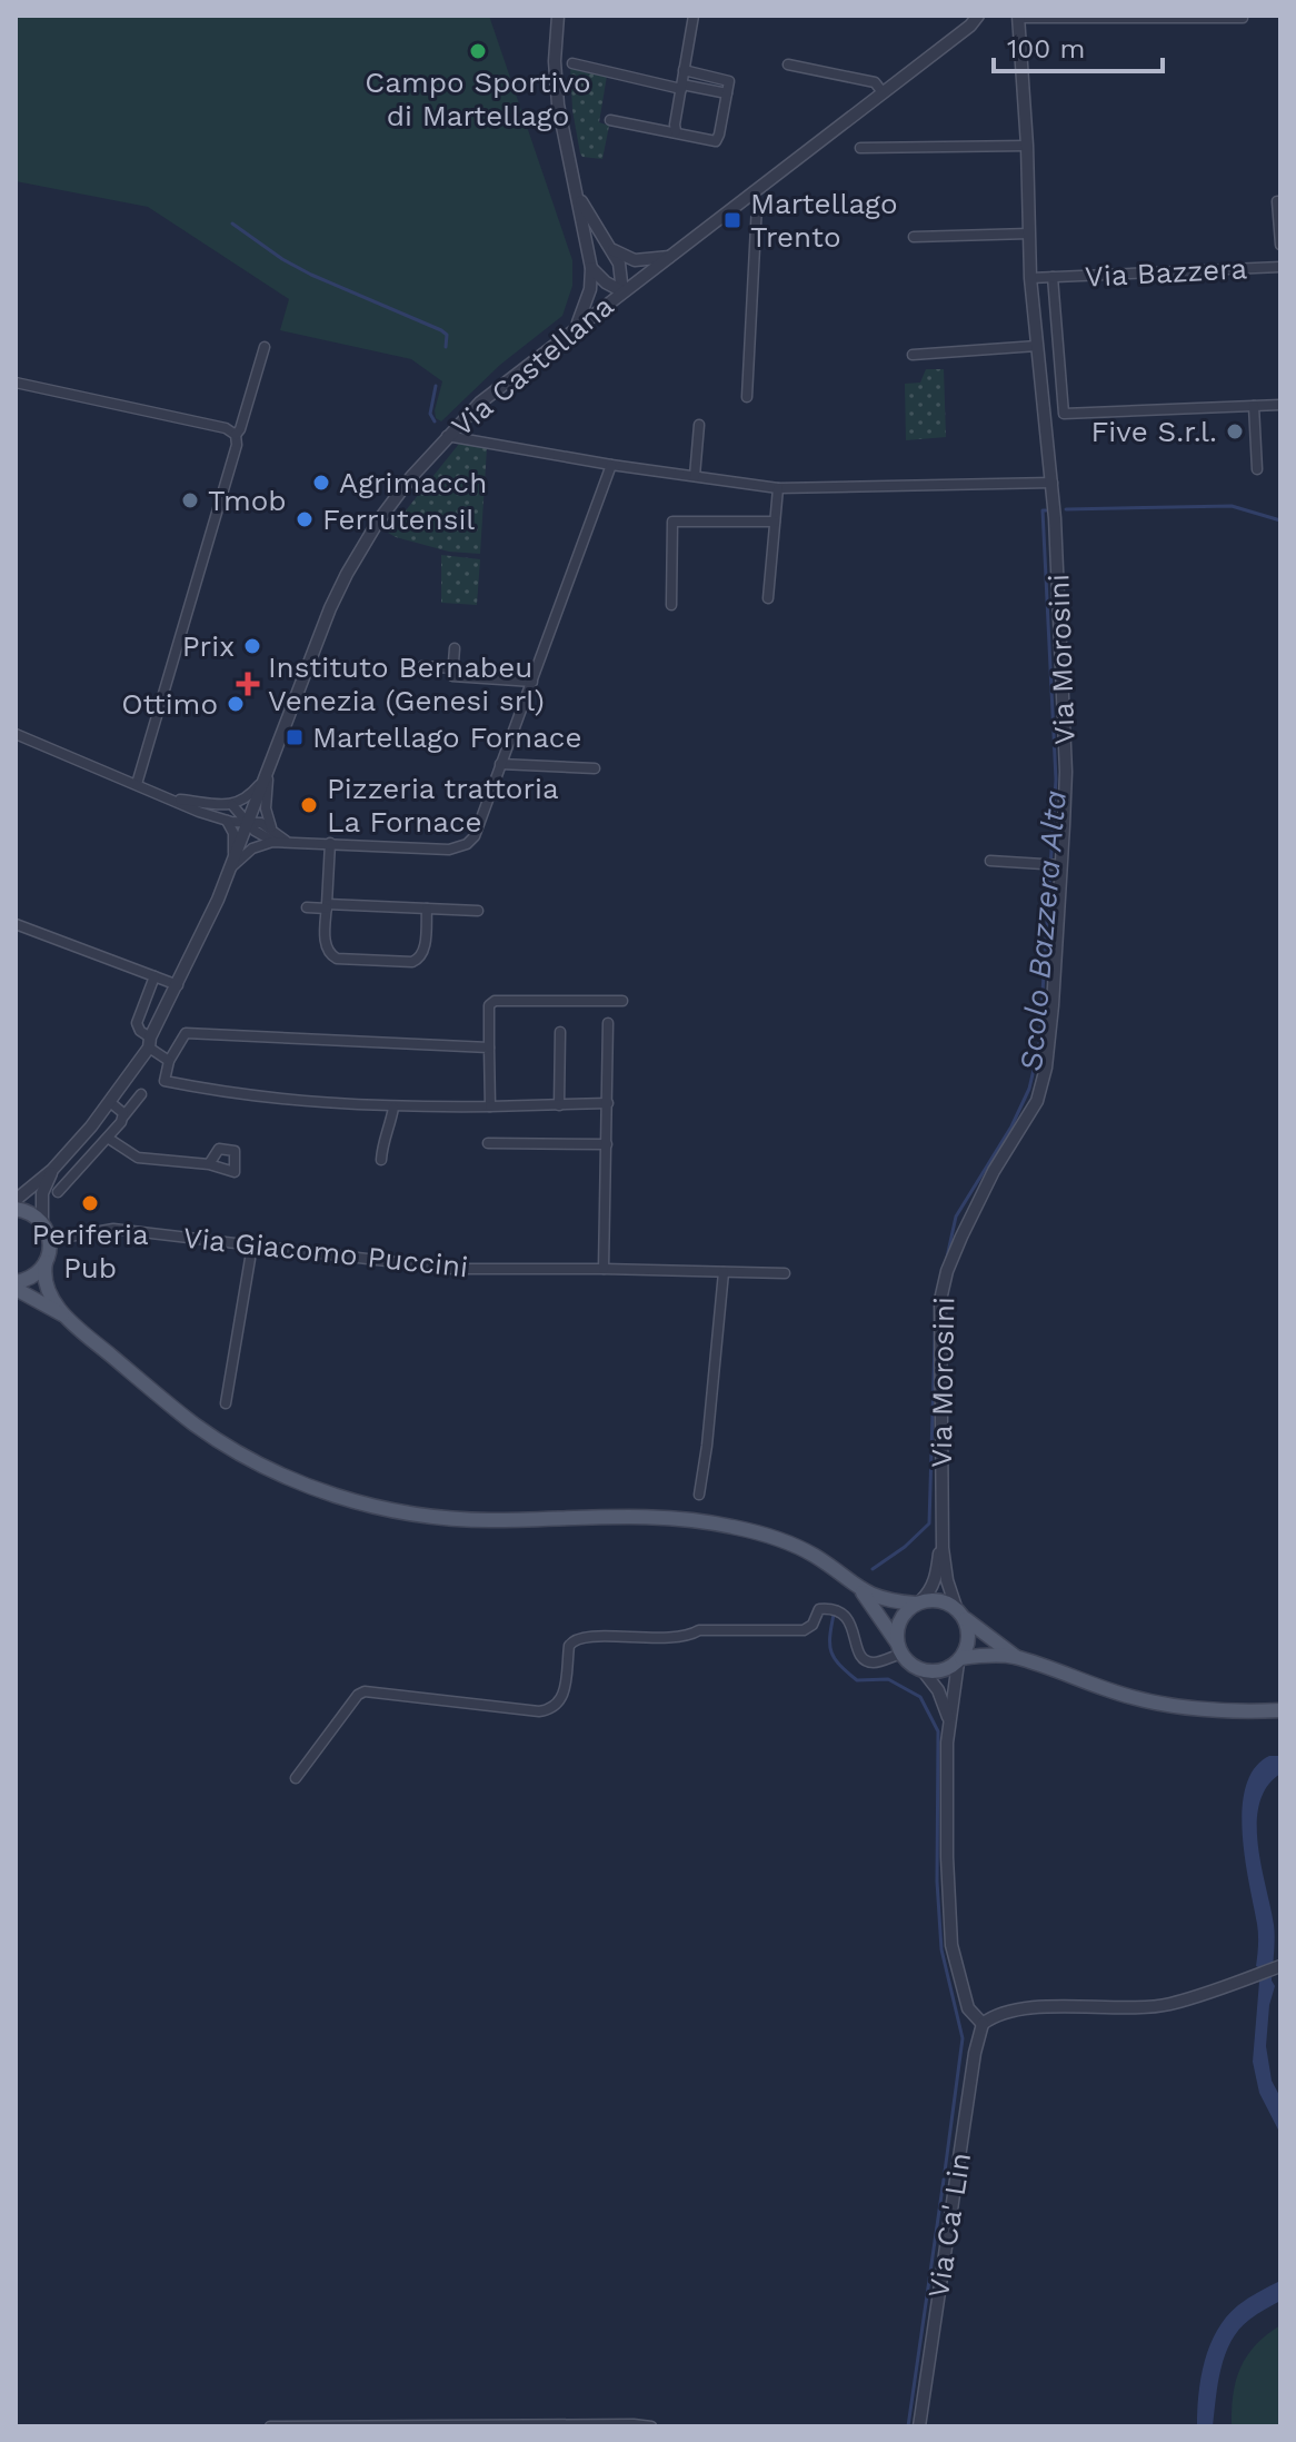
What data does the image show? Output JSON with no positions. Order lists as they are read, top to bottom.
{
  "streets": {
    "street": [
      "Via Bazzera",
      "Via Castellana",
      "Via Morosini",
      "Via Giacomo Puccini",
      "Via Ca' Lin"
    ]
  },
  "crossings": [
    ["Via Bazzera", "Via Morosini"]
  ],
  "water": ["Scolo Bazzera Alta"],
  "places": {
    "other": [
      "Campo Sportivo di Martellago",
      "Five S.r.l.",
      "Agrimacch",
      "Tmob",
      "Ferrutensil",
      "Prix",
      "Ottimo",
      "Pizzeria trattoria La Fornace",
      "Periferia Pub"
    ],
    "transit": ["Martellago Trento", "Martellago Fornace"],
    "health": ["Instituto Bernabeu Venezia (Genesi srl)"]
  },
  "scale_bar": "100 m"
}
